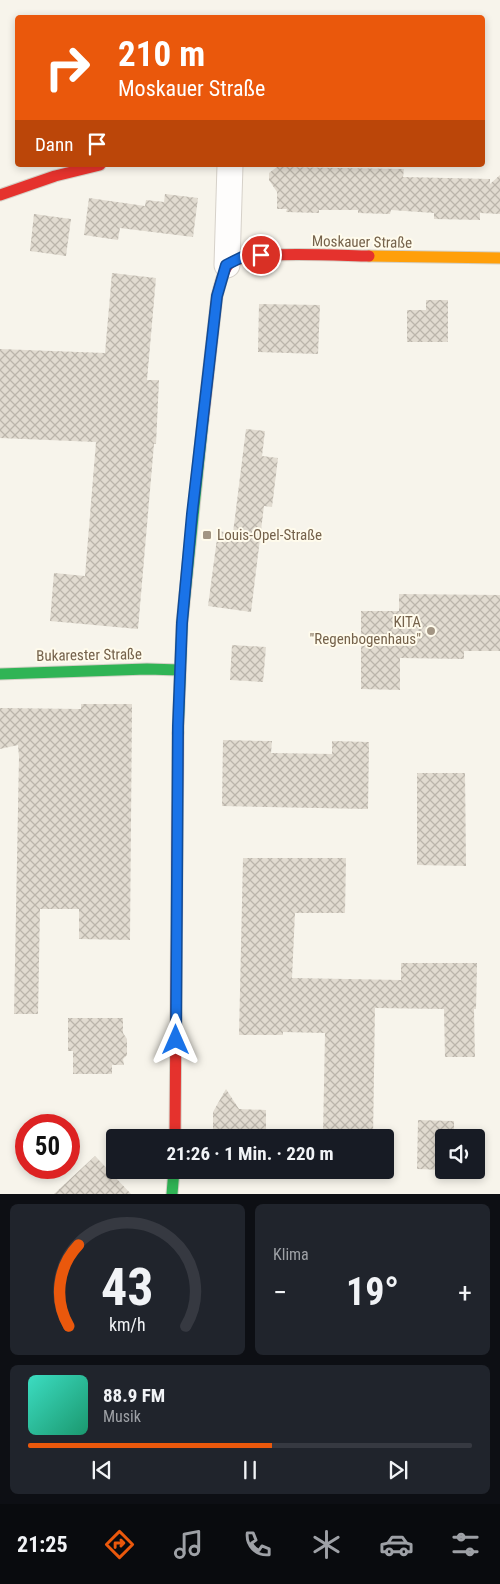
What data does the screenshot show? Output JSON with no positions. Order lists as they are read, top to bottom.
{
  "streets": {
    "main road": ["Moskauer Straße", "Bukarester Straße"]
  },
  "places": {
    "transit": ["Louis-Opel-Straße"],
    "other": ["KITA \"Regenbogenhaus\""]
  },
  "page": {
    "turn": ["210 m", "Moskauer Straße"],
    "then": "Dann",
    "limit": "50",
    "trip": "21:26 · 1 Min. · 220 m",
    "tile": "Klima",
    "heat": ["−", "19°", "+"],
    "song": ["88.9 FM", "Musik"],
    "tabs": "21:25",
    "gauge": ["43", "km/h"]
  }
}
